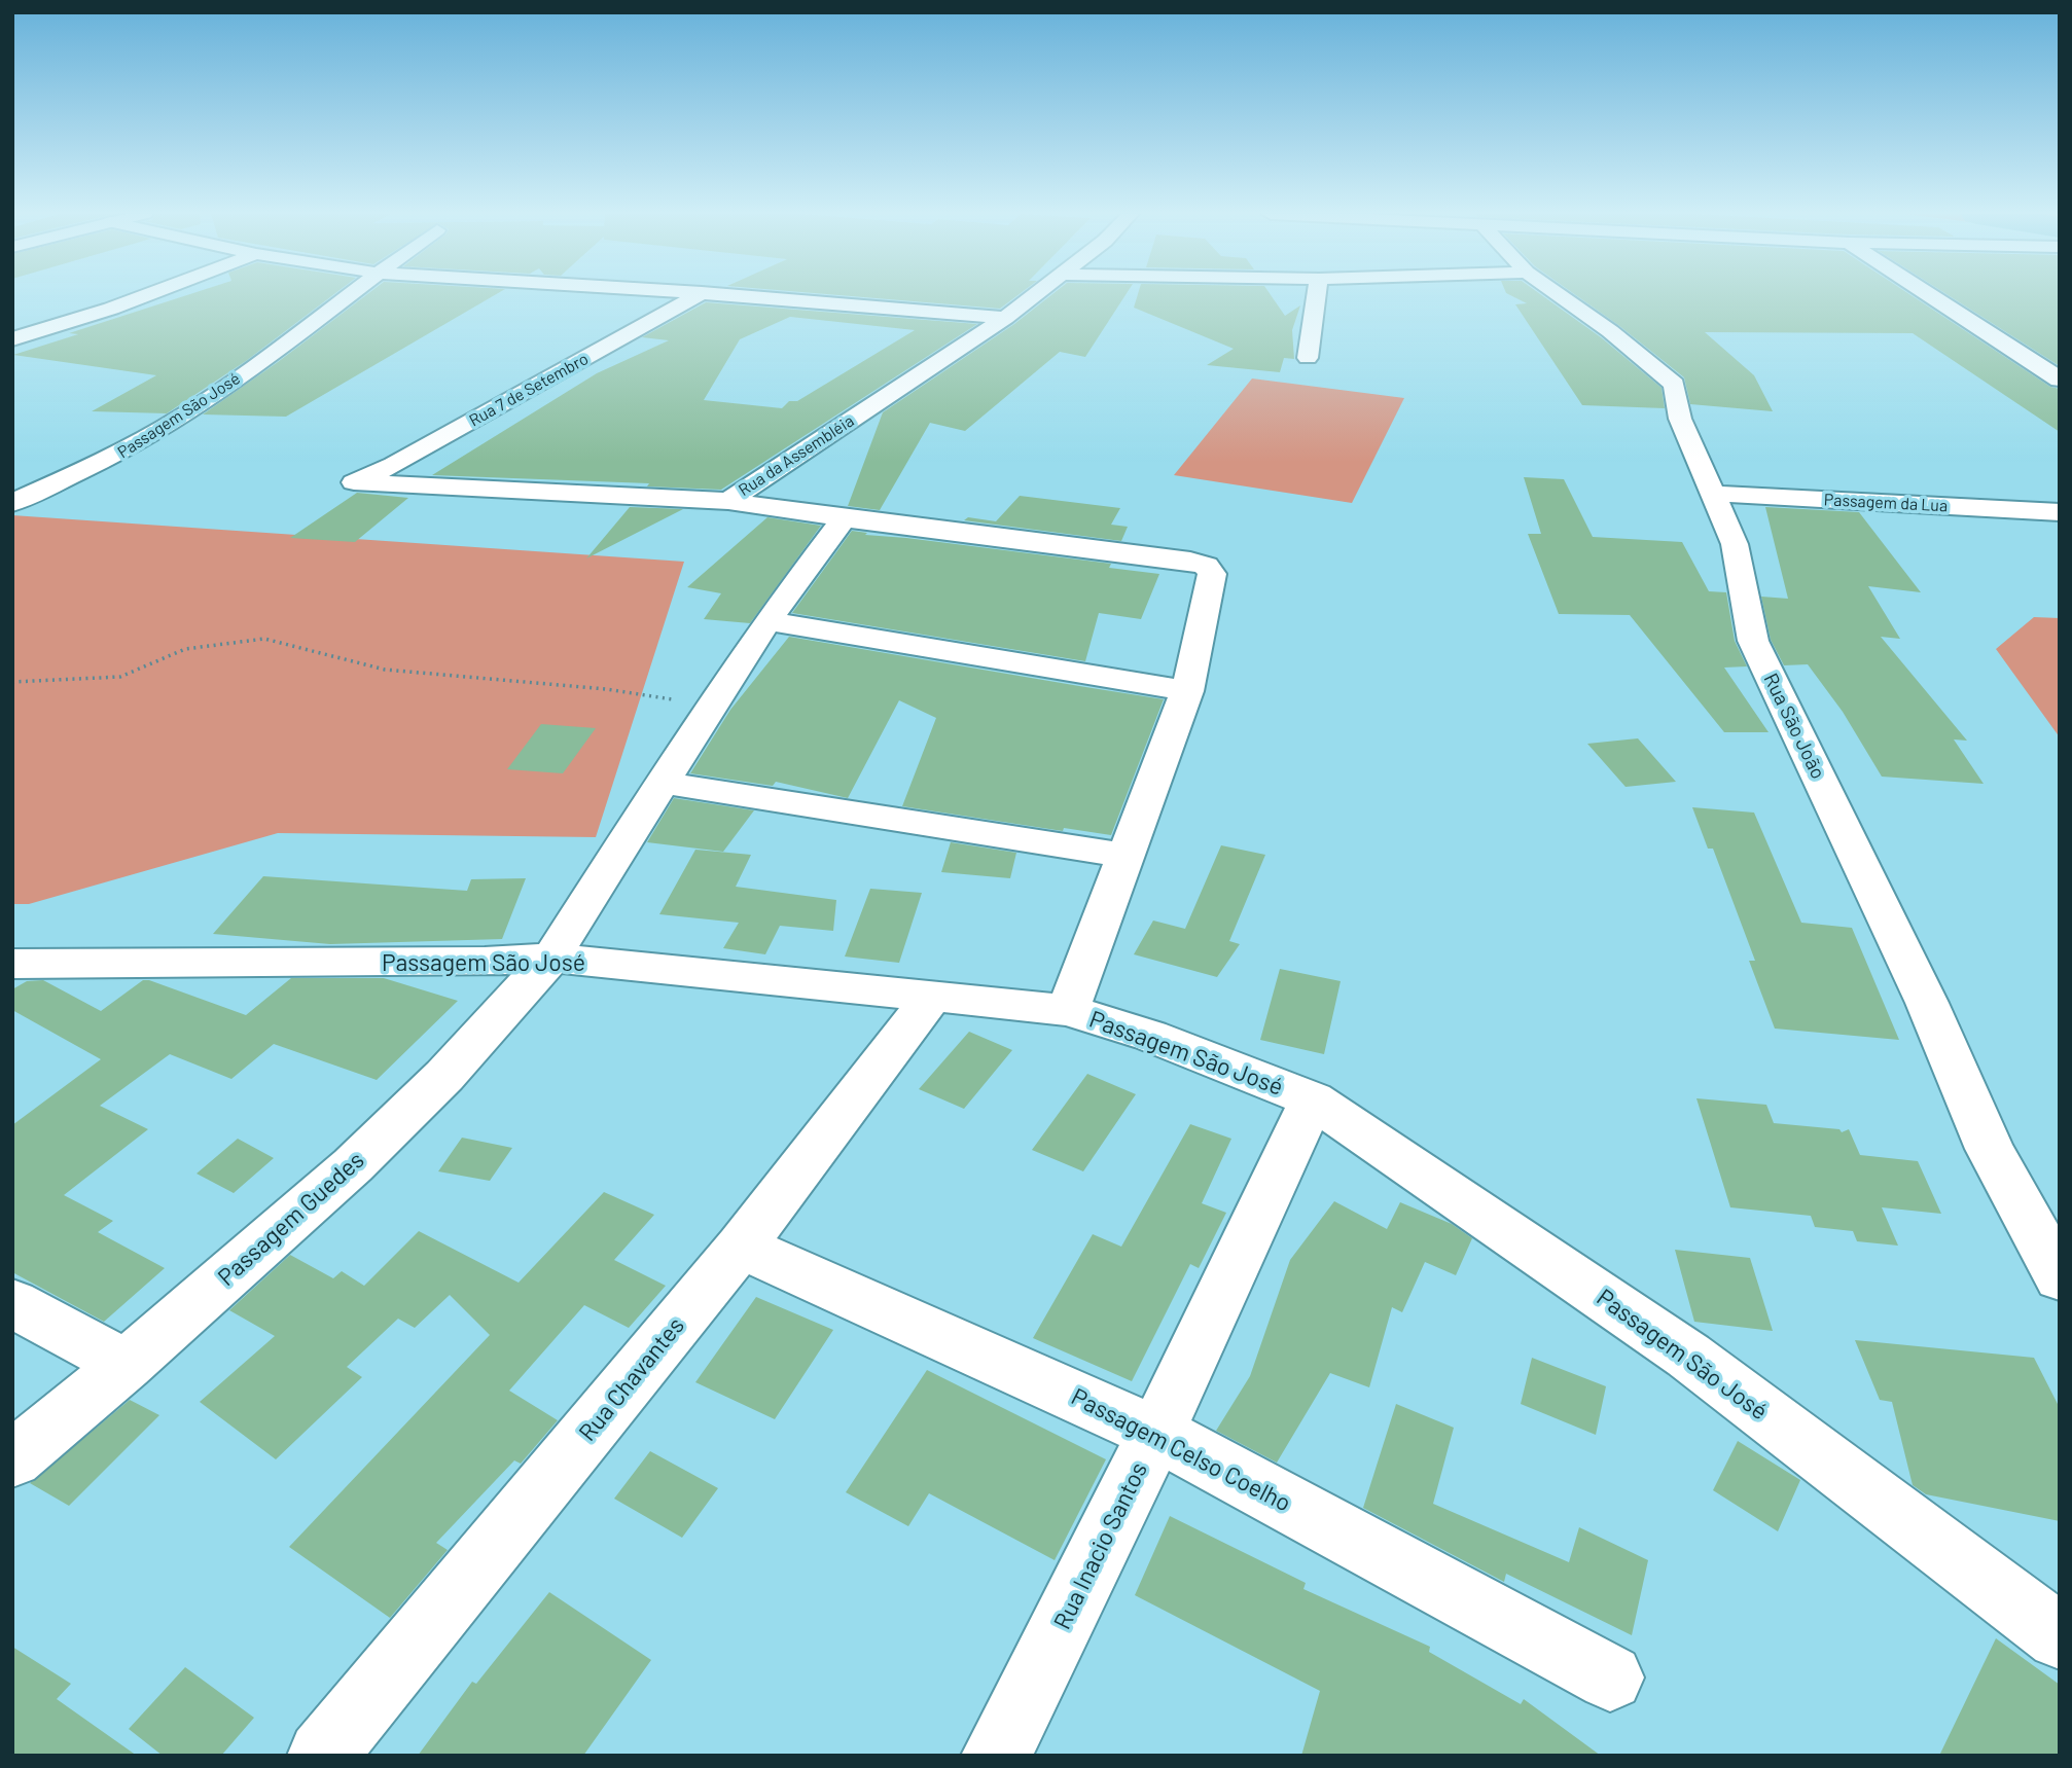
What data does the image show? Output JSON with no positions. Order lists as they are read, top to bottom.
{
  "streets": {
    "street": [
      "Rua 7 de Setembro",
      "Passagem São José",
      "Rua da Assembléia",
      "Passagem da Lua",
      "Rua São João",
      "Passagem Guedes",
      "Rua Chavantes",
      "Passagem Celso Coelho",
      "Rua Inacio Santos"
    ]
  },
  "crossings": [
    ["Rua 7 de Setembro", "Rua da Assembléia"],
    ["Passagem São José", "Passagem Guedes"],
    ["Passagem São José", "Rua Chavantes"],
    ["Passagem São José", "Rua Inacio Santos"],
    ["Passagem da Lua", "Rua São João"],
    ["Rua Chavantes", "Passagem Celso Coelho"],
    ["Passagem Celso Coelho", "Rua Inacio Santos"]
  ]
}
